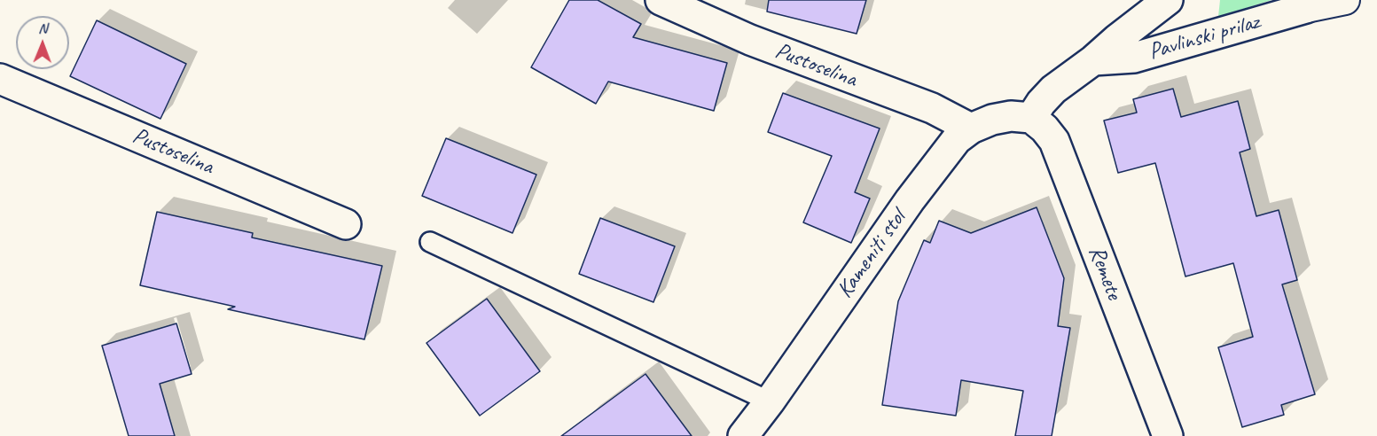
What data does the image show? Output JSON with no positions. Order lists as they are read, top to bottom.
{
  "streets": {
    "street": [
      "Pavlinski prilaz",
      "Pustoselina",
      "Kameniti stol",
      "Remete"
    ]
  },
  "crossings": [
    ["Pustoselina", "Kameniti stol"],
    ["Kameniti stol", "Remete"]
  ],
  "north": "top"
}
